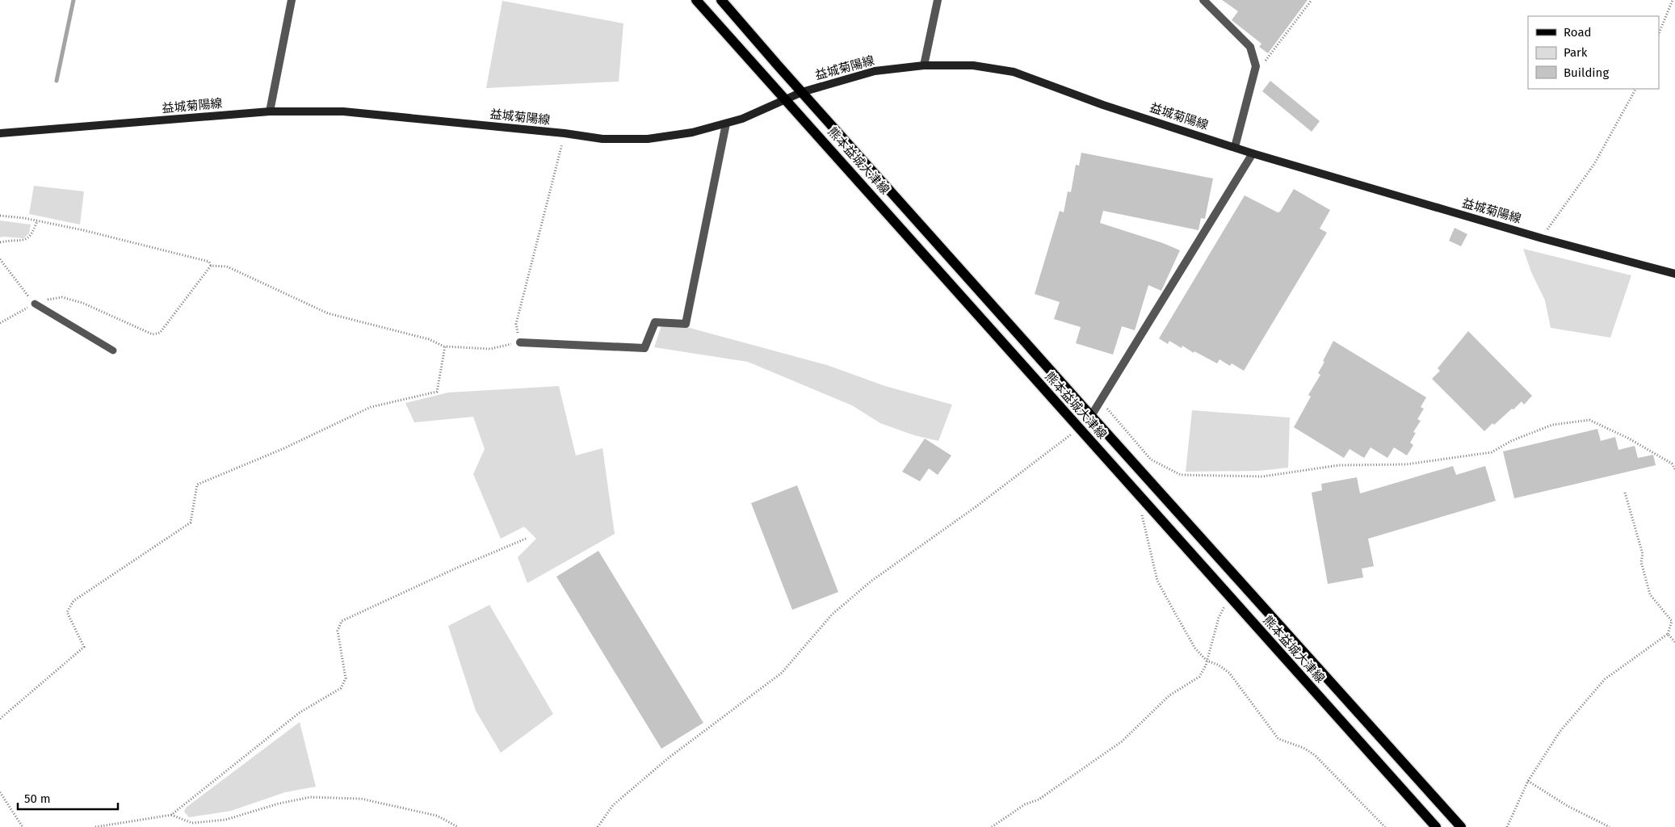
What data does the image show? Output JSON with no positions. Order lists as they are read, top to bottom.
{
  "streets": {
    "main road": ["益城菊陽線", "熊本益城大津線"]
  },
  "crossings": [
    ["益城菊陽線", "熊本益城大津線"]
  ],
  "legend": ["Road", "Park", "Building"],
  "scale_bar": "50 m"
}
